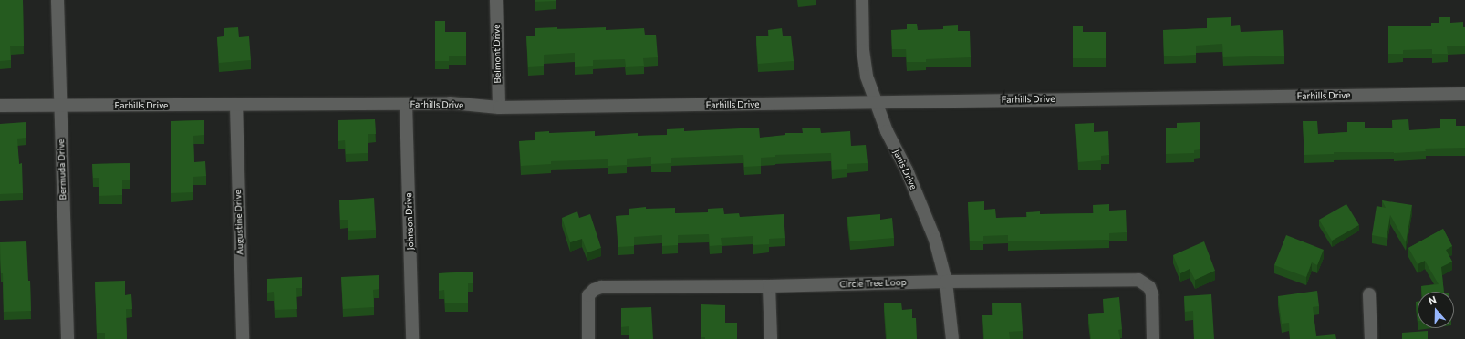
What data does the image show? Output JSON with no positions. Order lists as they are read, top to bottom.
{
  "streets": {
    "street": [
      "Belmont Drive",
      "Farhills Drive",
      "Bermuda Drive",
      "Janis Drive",
      "Johnson Drive",
      "Augustine Drive",
      "Circle Tree Loop"
    ]
  },
  "crossings": [
    ["Belmont Drive", "Farhills Drive"],
    ["Farhills Drive", "Bermuda Drive"],
    ["Farhills Drive", "Janis Drive"],
    ["Farhills Drive", "Johnson Drive"],
    ["Farhills Drive", "Augustine Drive"],
    ["Janis Drive", "Circle Tree Loop"]
  ],
  "north": "top"
}
